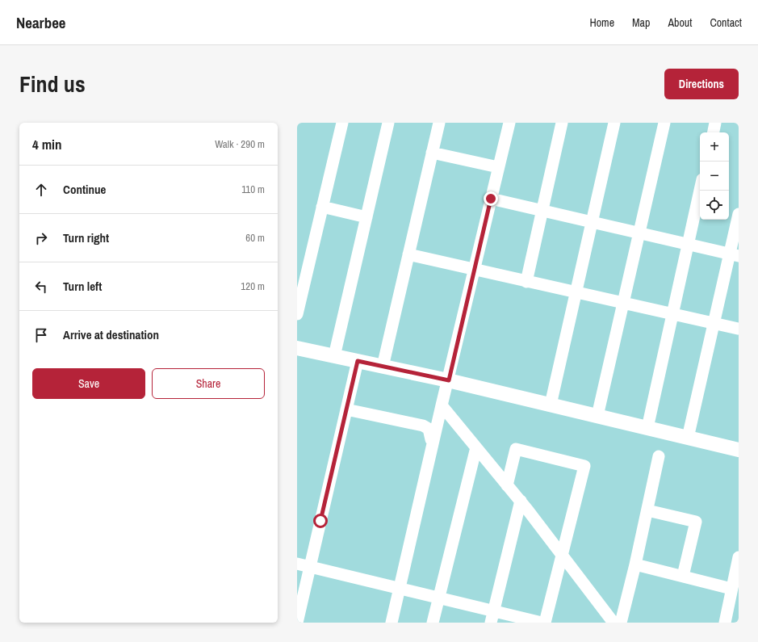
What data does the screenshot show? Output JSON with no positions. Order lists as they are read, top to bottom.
{
  "page": {
    "header": "Nearbee",
    "nav": [
      "Home",
      "Map",
      "About",
      "Contact"
    ],
    "title": "Find us",
    "buttons": [
      "Directions",
      ["Save", "Share"]
    ],
    "heading": ["4 min", "Walk · 290 m"],
    "map_buttons": ["+", "−"],
    "list": [
      ["Continue", "110 m"],
      ["Turn right", "60 m"],
      ["Turn left", "120 m"],
      "Arrive at destination"
    ]
  }
}
